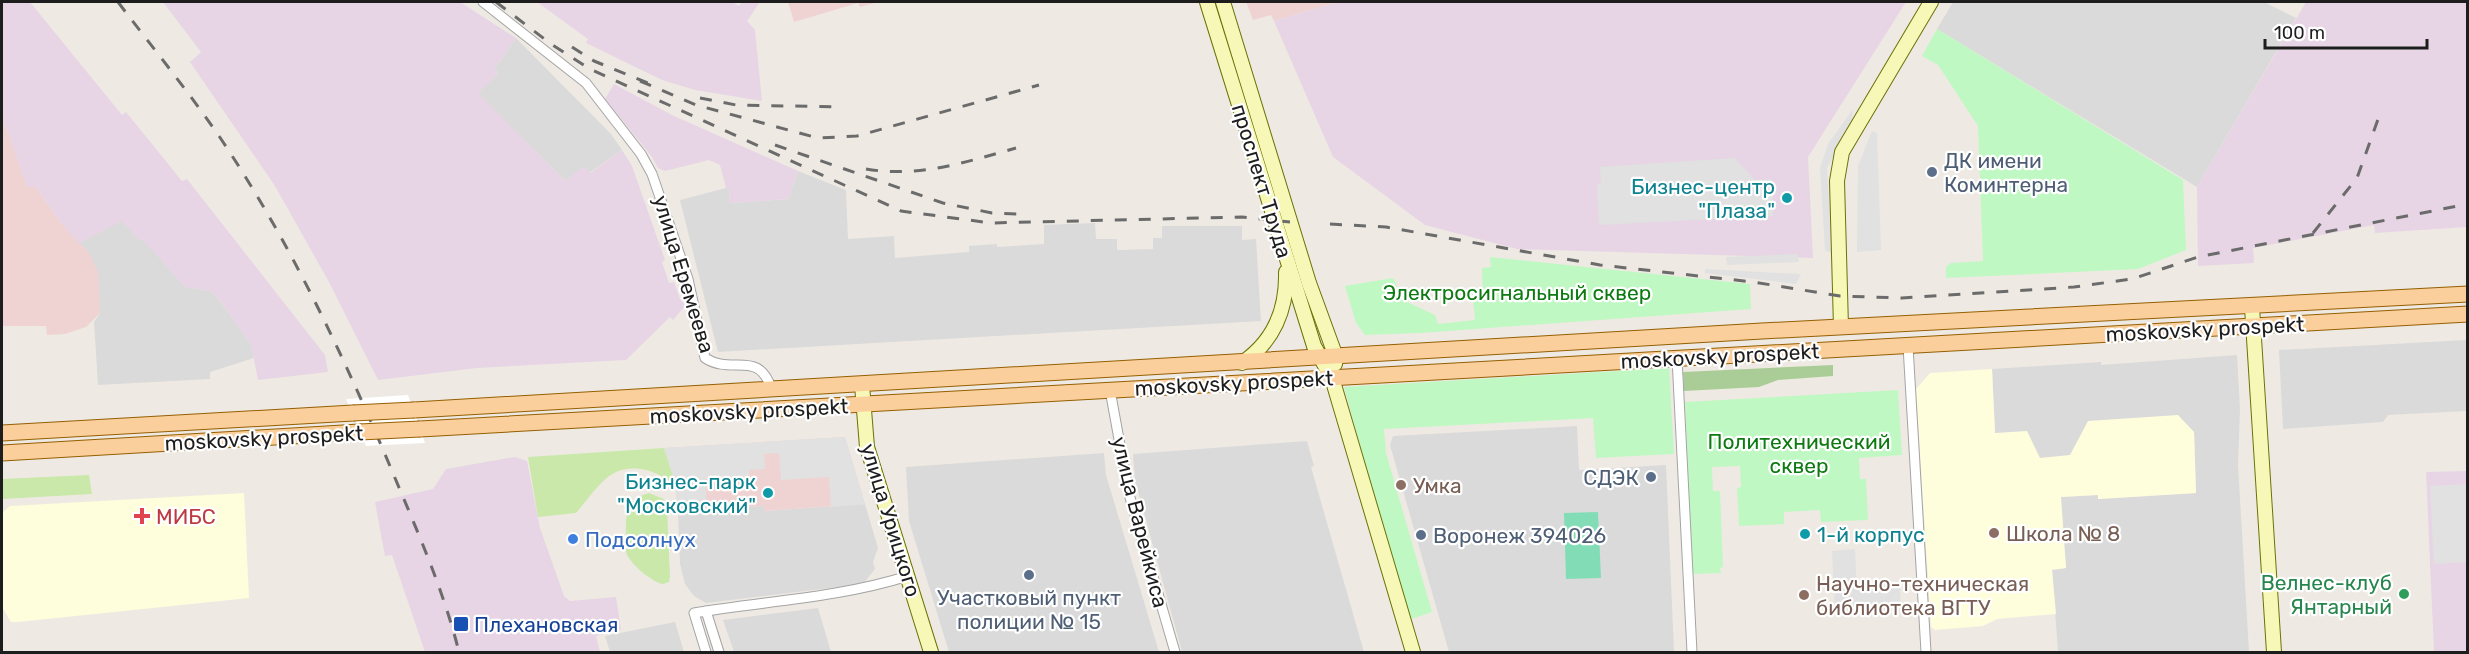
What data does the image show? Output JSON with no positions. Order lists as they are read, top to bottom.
{
  "streets": {
    "main road": ["проспект Труда", "moskovsky prospekt", "улица Урицкого"],
    "street": ["улица Еремеева", "улица Варейкиса"]
  },
  "crossings": [
    ["проспект Труда", "moskovsky prospekt"],
    ["улица Еремеева", "moskovsky prospekt"],
    ["moskovsky prospekt", "улица Урицкого"],
    ["moskovsky prospekt", "улица Варейкиса"]
  ],
  "parks": ["Электросигнальный сквер", "Политехнический сквер"],
  "places": {
    "other": [
      "ДК имени Коминтерна",
      "Бизнес-центр \"Плаза\"",
      "СДЭК",
      "Умка",
      "Бизнес-парк \"Московский\"",
      "Школа № 8",
      "1-й корпус",
      "Воронеж 394026",
      "Подсолнух",
      "Участковый пункт полиции № 15",
      "Велнес-клуб Янтарный",
      "Научно-техническая библиотека ВГТУ"
    ],
    "health": ["МИБС"],
    "transit": ["Плехановская"]
  },
  "scale_bar": "100 m"
}
